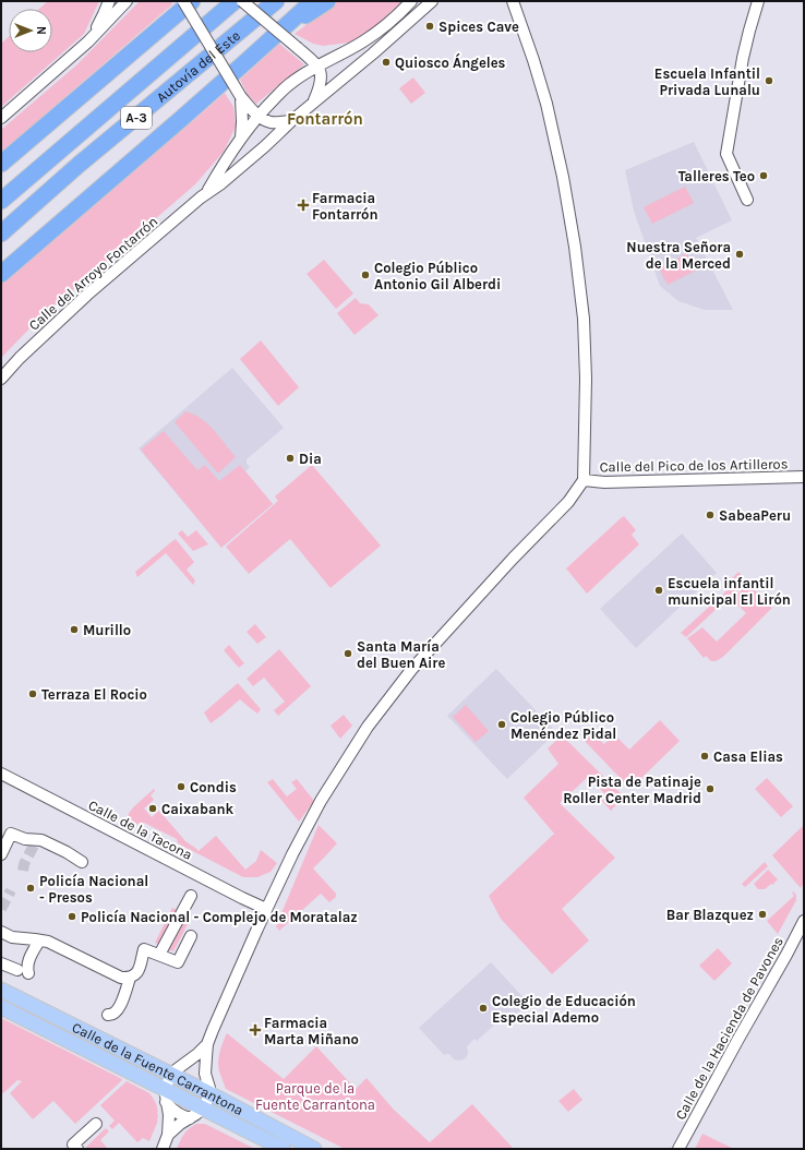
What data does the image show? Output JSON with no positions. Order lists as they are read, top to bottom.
{
  "streets": {
    "highway": ["Autovía del Este", "A-3"],
    "main road": ["Calle de la Fuente Carrantona"],
    "street": [
      "Calle del Arroyo Fontarrón",
      "Calle del Pico de los Artilleros",
      "Calle de la Tacona",
      "Calle de la Hacienda de Pavones"
    ]
  },
  "districts": ["Fontarrón"],
  "parks": ["Parque de la Fuente Carrantona"],
  "places": {
    "other": [
      "Spices Cave",
      "Quiosco Ángeles",
      "Escuela Infantil Privada Lunalu",
      "Talleres Teo",
      "Nuestra Señora de la Merced",
      "Colegio Público Antonio Gil Alberdi",
      "Dia",
      "SabeaPeru",
      "Escuela infantil municipal El Lirón",
      "Murillo",
      "Santa María del Buen Aire",
      "Terraza El Rocio",
      "Colegio Público Menéndez Pidal",
      "Casa Elias",
      "Condis",
      "Pista de Patinaje Roller Center Madrid",
      "Caixabank",
      "Policía Nacional - Presos",
      "Bar Blazquez",
      "Policía Nacional - Complejo de Moratalaz",
      "Colegio de Educación Especial Ademo"
    ],
    "health": ["Farmacia Fontarrón", "Farmacia Marta Miñano"]
  },
  "north": "right"
}
